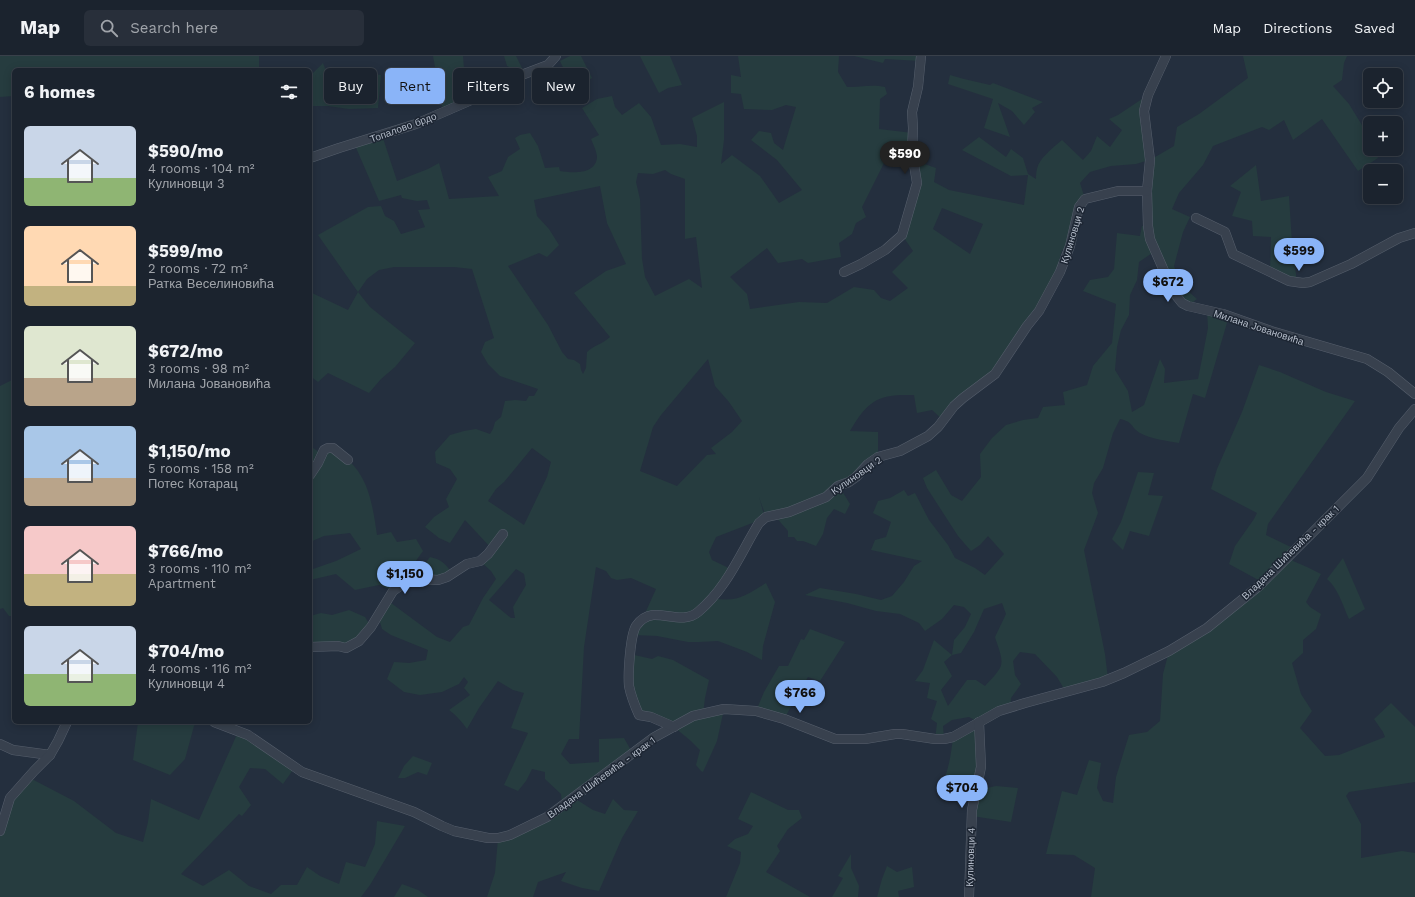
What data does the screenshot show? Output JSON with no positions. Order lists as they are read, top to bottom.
{
  "streets": {
    "street": [
      "Топалово брдо",
      "Кулиновци 2",
      "Милана Јовановића",
      "Владана Шићевића - крак 1",
      "Кулиновци 4"
    ]
  },
  "crossings": [
    ["Кулиновци 2", "Милана Јовановића"],
    ["Кулиновци 2", "Владана Шићевића - крак 1"],
    ["Владана Шићевића - крак 1", "Кулиновци 4"]
  ],
  "page": {
    "header": "Map",
    "search": "Search here",
    "nav": ["Map", "Directions", "Saved"],
    "map_buttons": ["+", "−"],
    "chip": [
      "Buy",
      "Rent",
      "Filters",
      "New"
    ],
    "heading": "6 homes",
    "list": [
      {
        "name": "$590/mo",
        "note": "4 rooms · 104 m² · Кулиновци 3"
      },
      {
        "name": "$599/mo",
        "note": "2 rooms · 72 m² · Ратка Веселиновића"
      },
      {
        "name": "$672/mo",
        "note": "3 rooms · 98 m² · Милана Јовановића"
      },
      {
        "name": "$1,150/mo",
        "note": "5 rooms · 158 m² · Потес Котарац"
      },
      {
        "name": "$766/mo",
        "note": "3 rooms · 110 m² · Apartment"
      },
      {
        "name": "$704/mo",
        "note": "4 rooms · 116 m² · Кулиновци 4"
      }
    ],
    "price": [
      "$590",
      "$599",
      "$672",
      "$1,150",
      "$766",
      "$704"
    ]
  }
}
